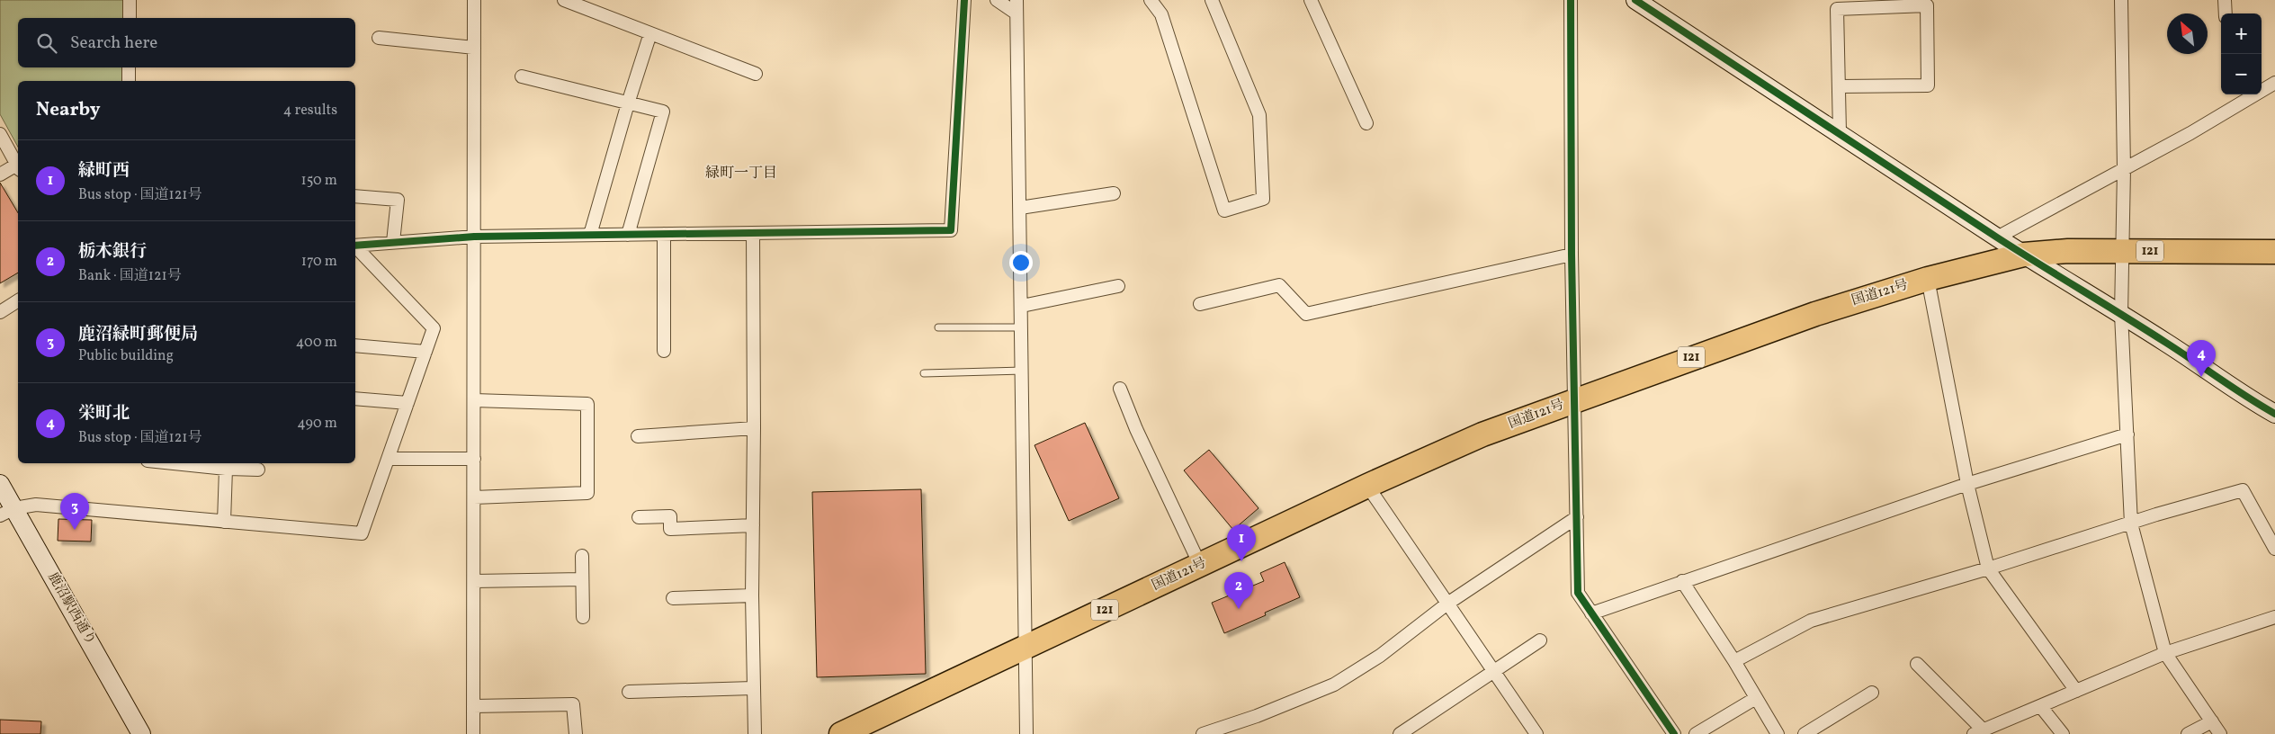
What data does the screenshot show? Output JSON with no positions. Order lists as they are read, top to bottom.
{
  "streets": {
    "highway": ["121", "国道121号"],
    "street": ["鹿沼駅西通り"]
  },
  "districts": ["緑町一丁目"],
  "north": "top left",
  "page": {
    "map_buttons": ["+", "−"],
    "search": "Search here",
    "heading": ["Nearby", "4 results"],
    "list": [
      {
        "mark": "1",
        "name": "緑町西",
        "note": "Bus stop · 国道121号",
        "value": "150 m"
      },
      {
        "mark": "2",
        "name": "栃木銀行",
        "note": "Bank · 国道121号",
        "value": "170 m"
      },
      {
        "mark": "3",
        "name": "鹿沼緑町郵便局",
        "note": "Public building",
        "value": "400 m"
      },
      {
        "mark": "4",
        "name": "栄町北",
        "note": "Bus stop · 国道121号",
        "value": "490 m"
      }
    ],
    "pins": [
      "4",
      "3",
      "1",
      "2"
    ]
  }
}
